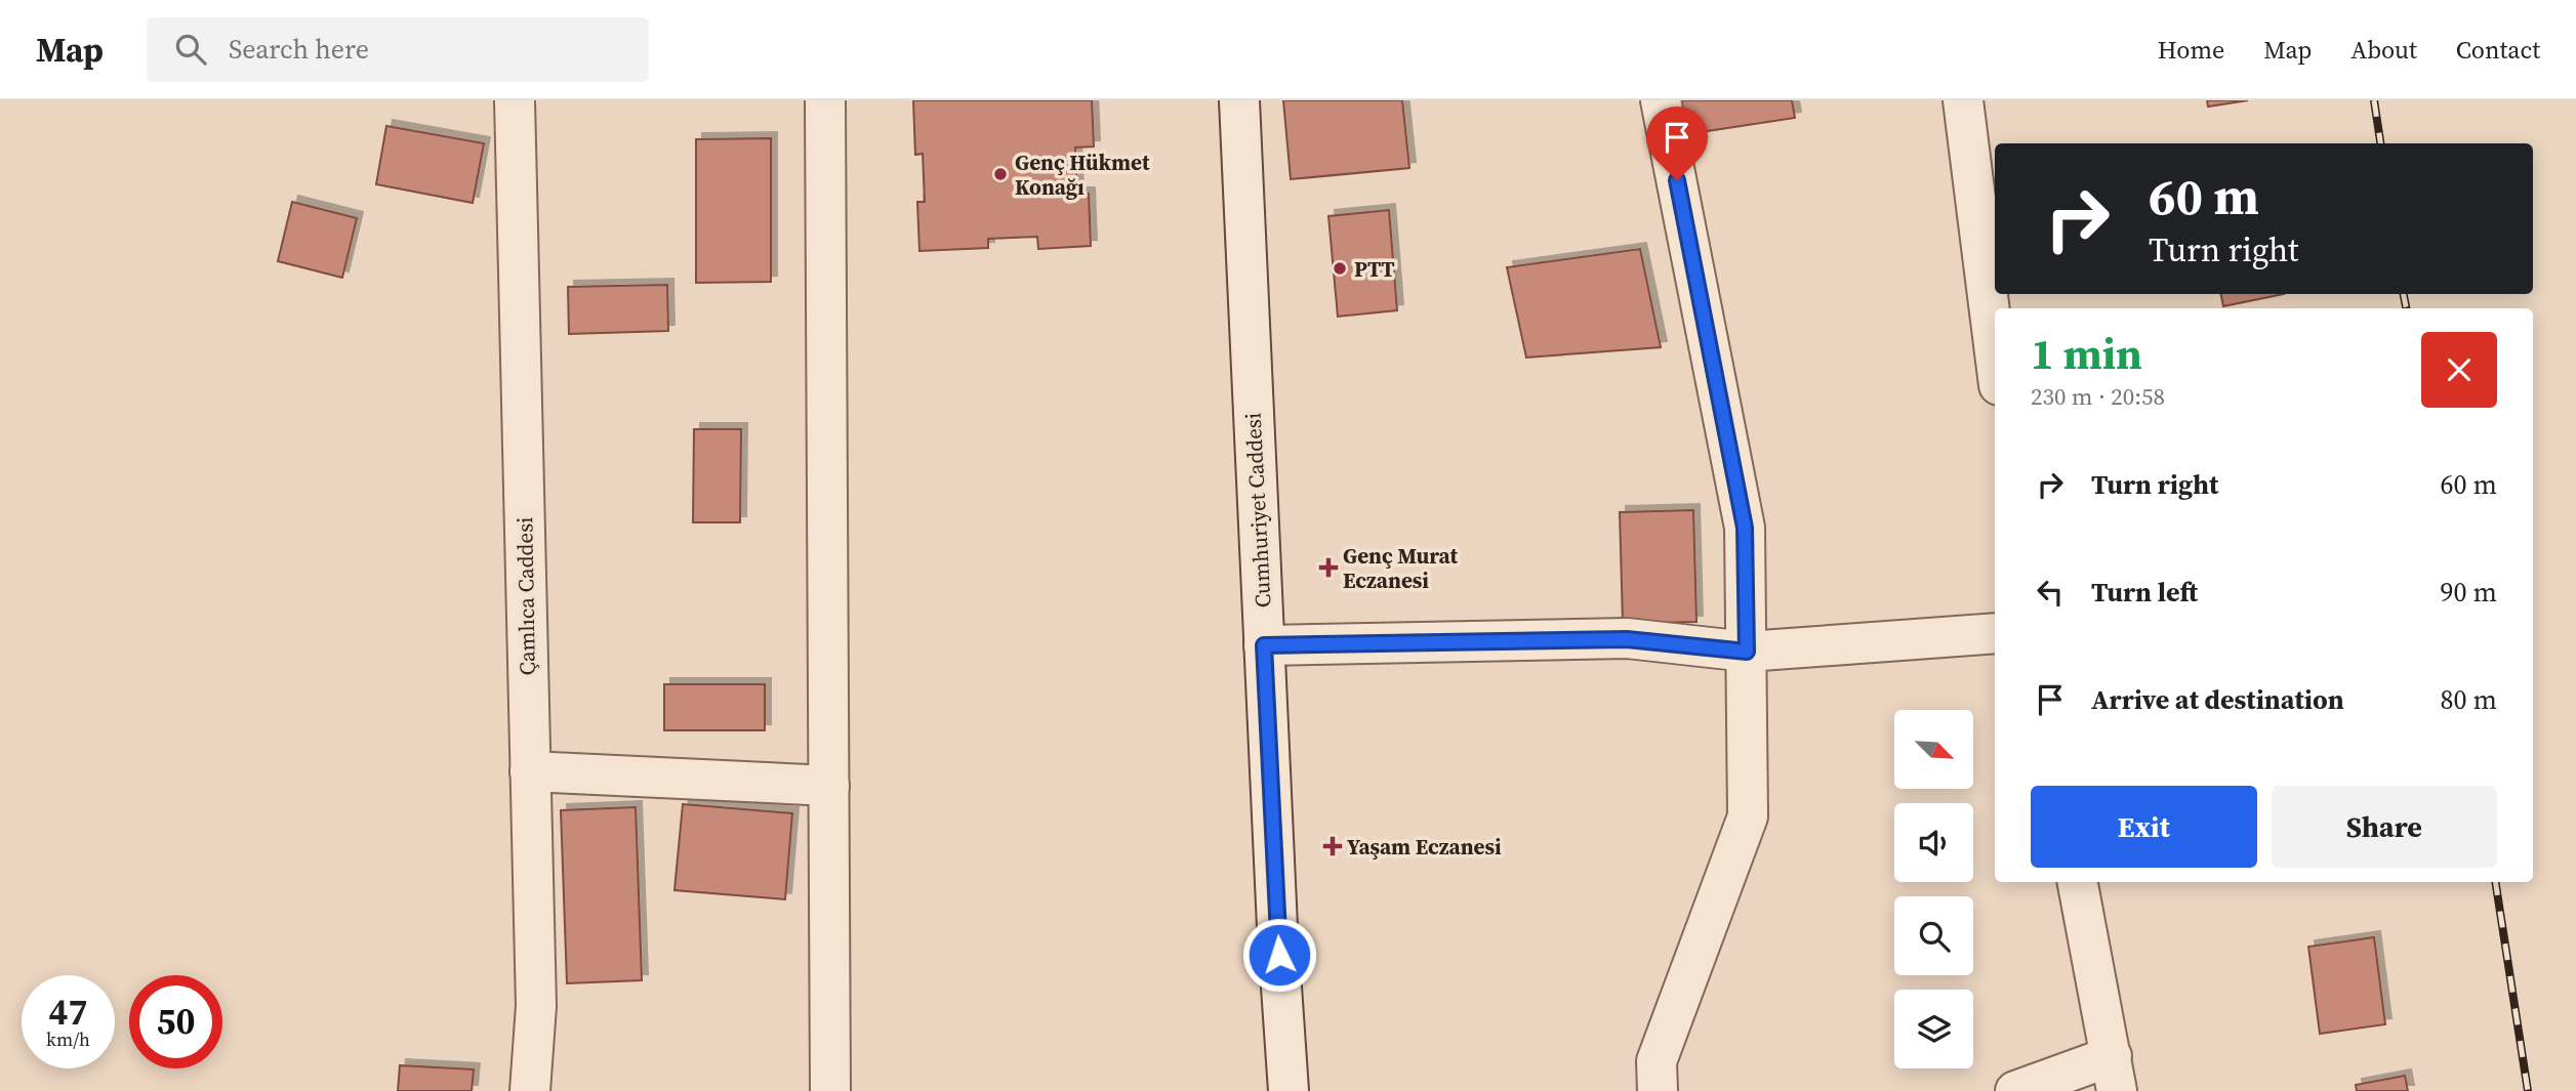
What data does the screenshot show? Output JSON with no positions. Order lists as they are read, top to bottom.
{
  "streets": {
    "street": ["Cumhuriyet Caddesi", "Çamlıca Caddesi"]
  },
  "places": {
    "other": ["Genç Hükmet Konağı", "PTT"],
    "health": ["Genç Murat Eczanesi", "Yaşam Eczanesi"]
  },
  "north": "bottom right",
  "page": {
    "header": "Map",
    "search": "Search here",
    "nav": [
      "Home",
      "Map",
      "About",
      "Contact"
    ],
    "turn": ["60 m", "Turn right"],
    "heading": ["1 min", "230 m · 20:58"],
    "list": [
      {
        "name": "Turn right",
        "value": "60 m"
      },
      {
        "name": "Turn left",
        "value": "90 m"
      },
      {
        "name": "Arrive at destination",
        "value": "80 m"
      }
    ],
    "buttons": ["Exit", "Share"],
    "speed": "47 km/h",
    "limit": "50"
  }
}
